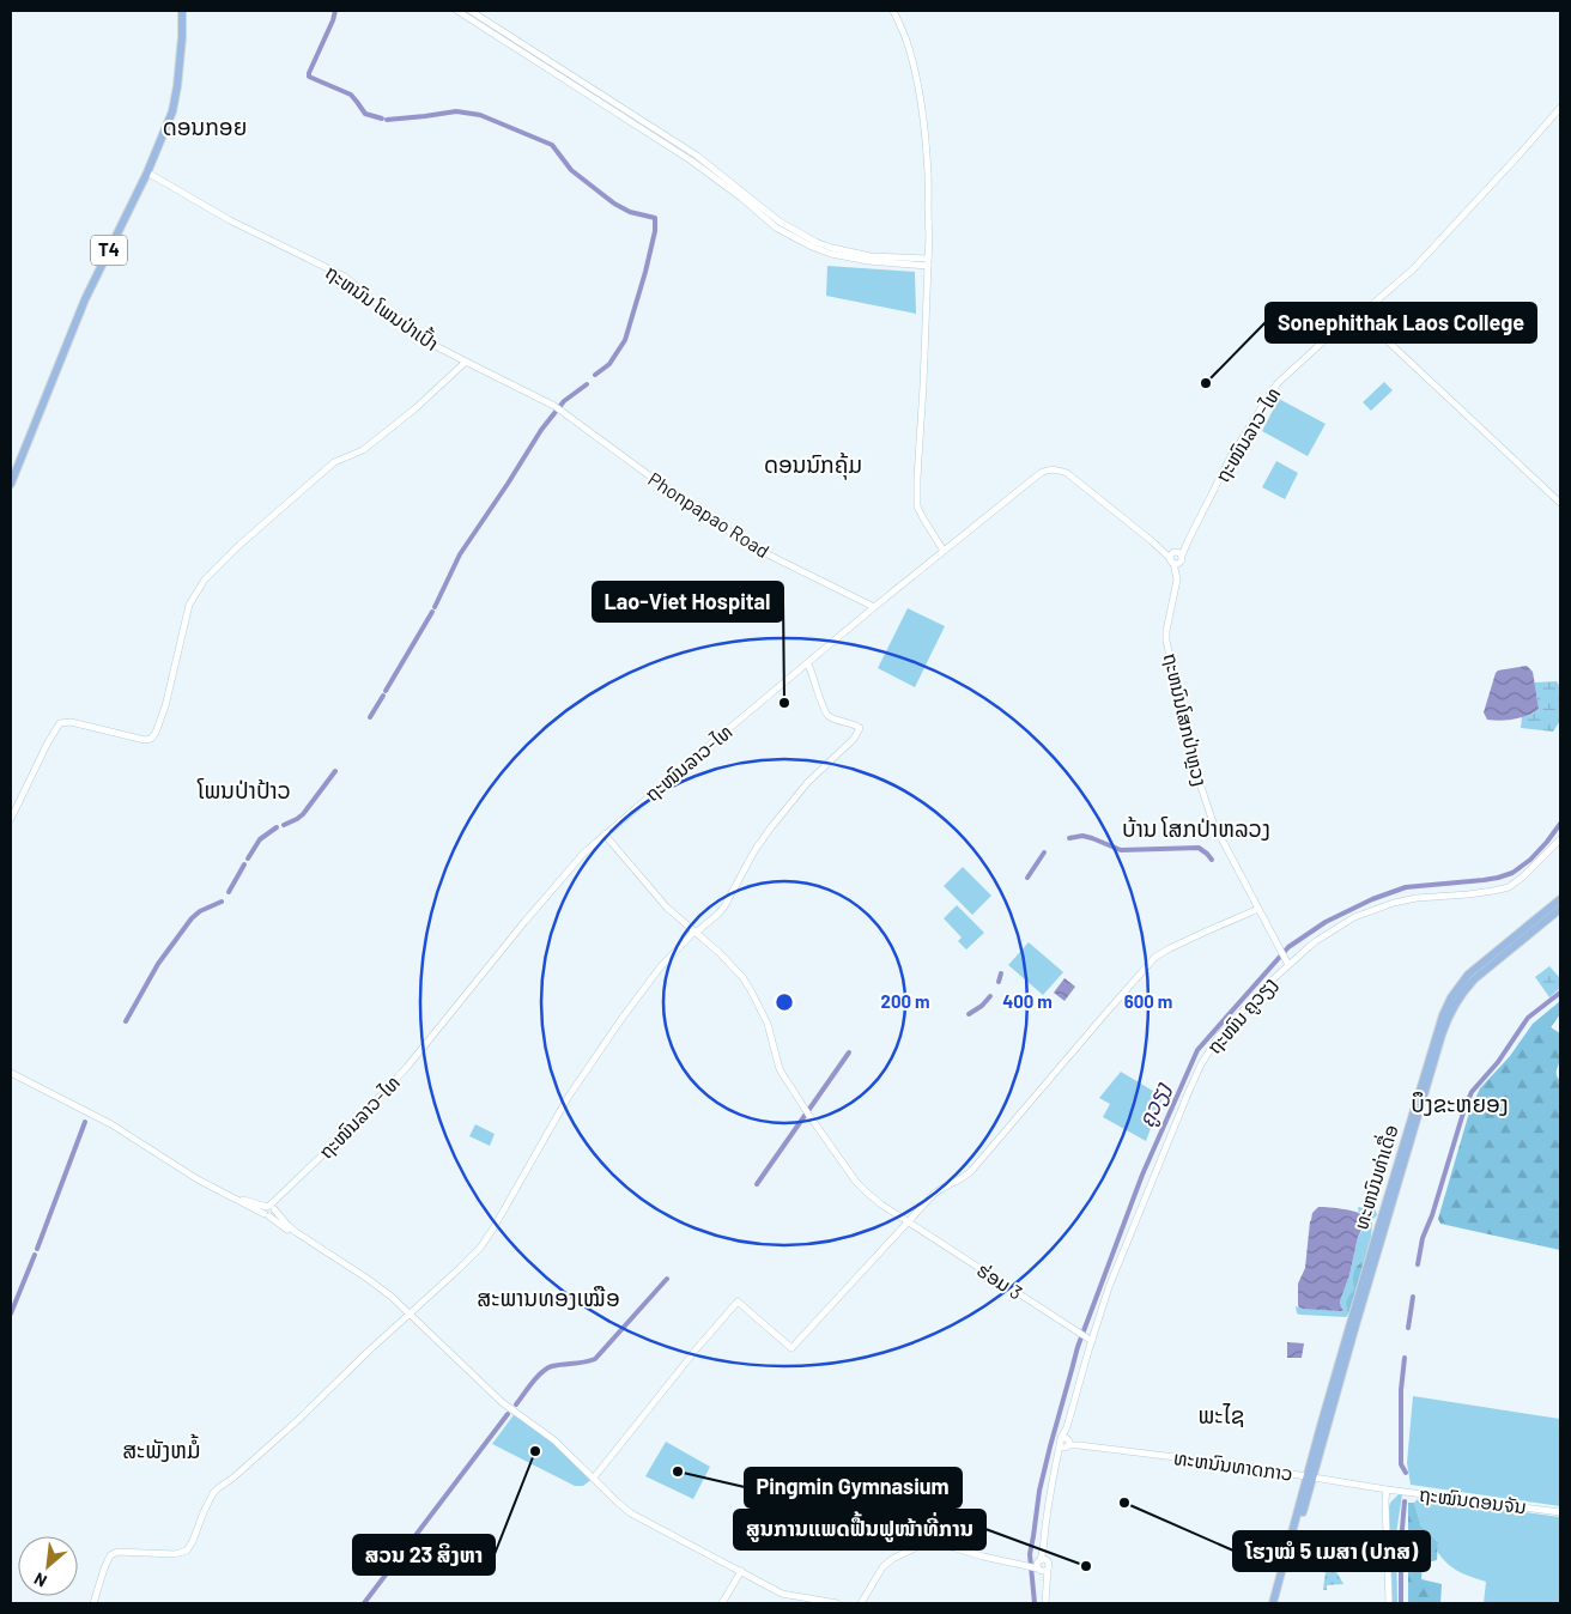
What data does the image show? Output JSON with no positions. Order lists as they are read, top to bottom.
{
  "streets": {
    "main road": ["T4", "ທະຫນົນທ່າເດື່ອ"],
    "street": [
      "ຖະຫນົນ ໂພນປ່າເປົ້າ",
      "ຖະໜົນລາວ-ໄທ",
      "Phonpapao Road",
      "ຖະຫນົນໂສກປ່າຫຼວງ",
      "ຖະໜົນ ຄູວຽງ",
      "ຮ່ອມ 3",
      "ທະຫນົນທາດກາວ",
      "ຖະໝົນດອນຈັນ"
    ]
  },
  "crossings": [
    ["T4", "ຖະຫນົນ ໂພນປ່າເປົ້າ"],
    ["ຖະຫນົນ ໂພນປ່າເປົ້າ", "Phonpapao Road"],
    ["ຖະໜົນລາວ-ໄທ", "Phonpapao Road"],
    ["ຖະໜົນລາວ-ໄທ", "ຖະຫນົນໂສກປ່າຫຼວງ"],
    ["ຖະໜົນລາວ-ໄທ", "ຮ່ອມ 3"],
    ["ຖະຫນົນໂສກປ່າຫຼວງ", "ຖະໜົນ ຄູວຽງ"],
    ["ຖະໜົນ ຄູວຽງ", "ຮ່ອມ 3"],
    ["ຖະໜົນ ຄູວຽງ", "ທະຫນົນທາດກາວ"],
    ["ທະຫນົນທ່າເດື່ອ", "ທະຫນົນທາດກາວ"],
    ["ທະຫນົນທາດກາວ", "ຖະໝົນດອນຈັນ"]
  ],
  "districts": [
    "ດອນກອຍ",
    "ດອນນົກຄຸ້ມ",
    "ໂພນປ່າປ້າວ",
    "ບ້ານ ໂສກປ່າຫລວງ",
    "ບຶງຂະຫຍອງ",
    "ສະພານທອງເໝືອ",
    "ພະໄຊ",
    "ສະພັງຫມໍ້"
  ],
  "water": ["ຄູວຽງ"],
  "places": [
    "Sonephithak Laos College",
    "Lao-Viet Hospital",
    "ສວນ 23 ສິງຫາ",
    "Pingmin Gymnasium",
    "ໂຮງໝໍ 5 ເມສາ (ປກສ)",
    "ສູນການແພດຟື້ນຟູໜ້າທີ່ການ"
  ],
  "north": "bottom left",
  "rings": ["200 m", "400 m", "600 m"]
}
